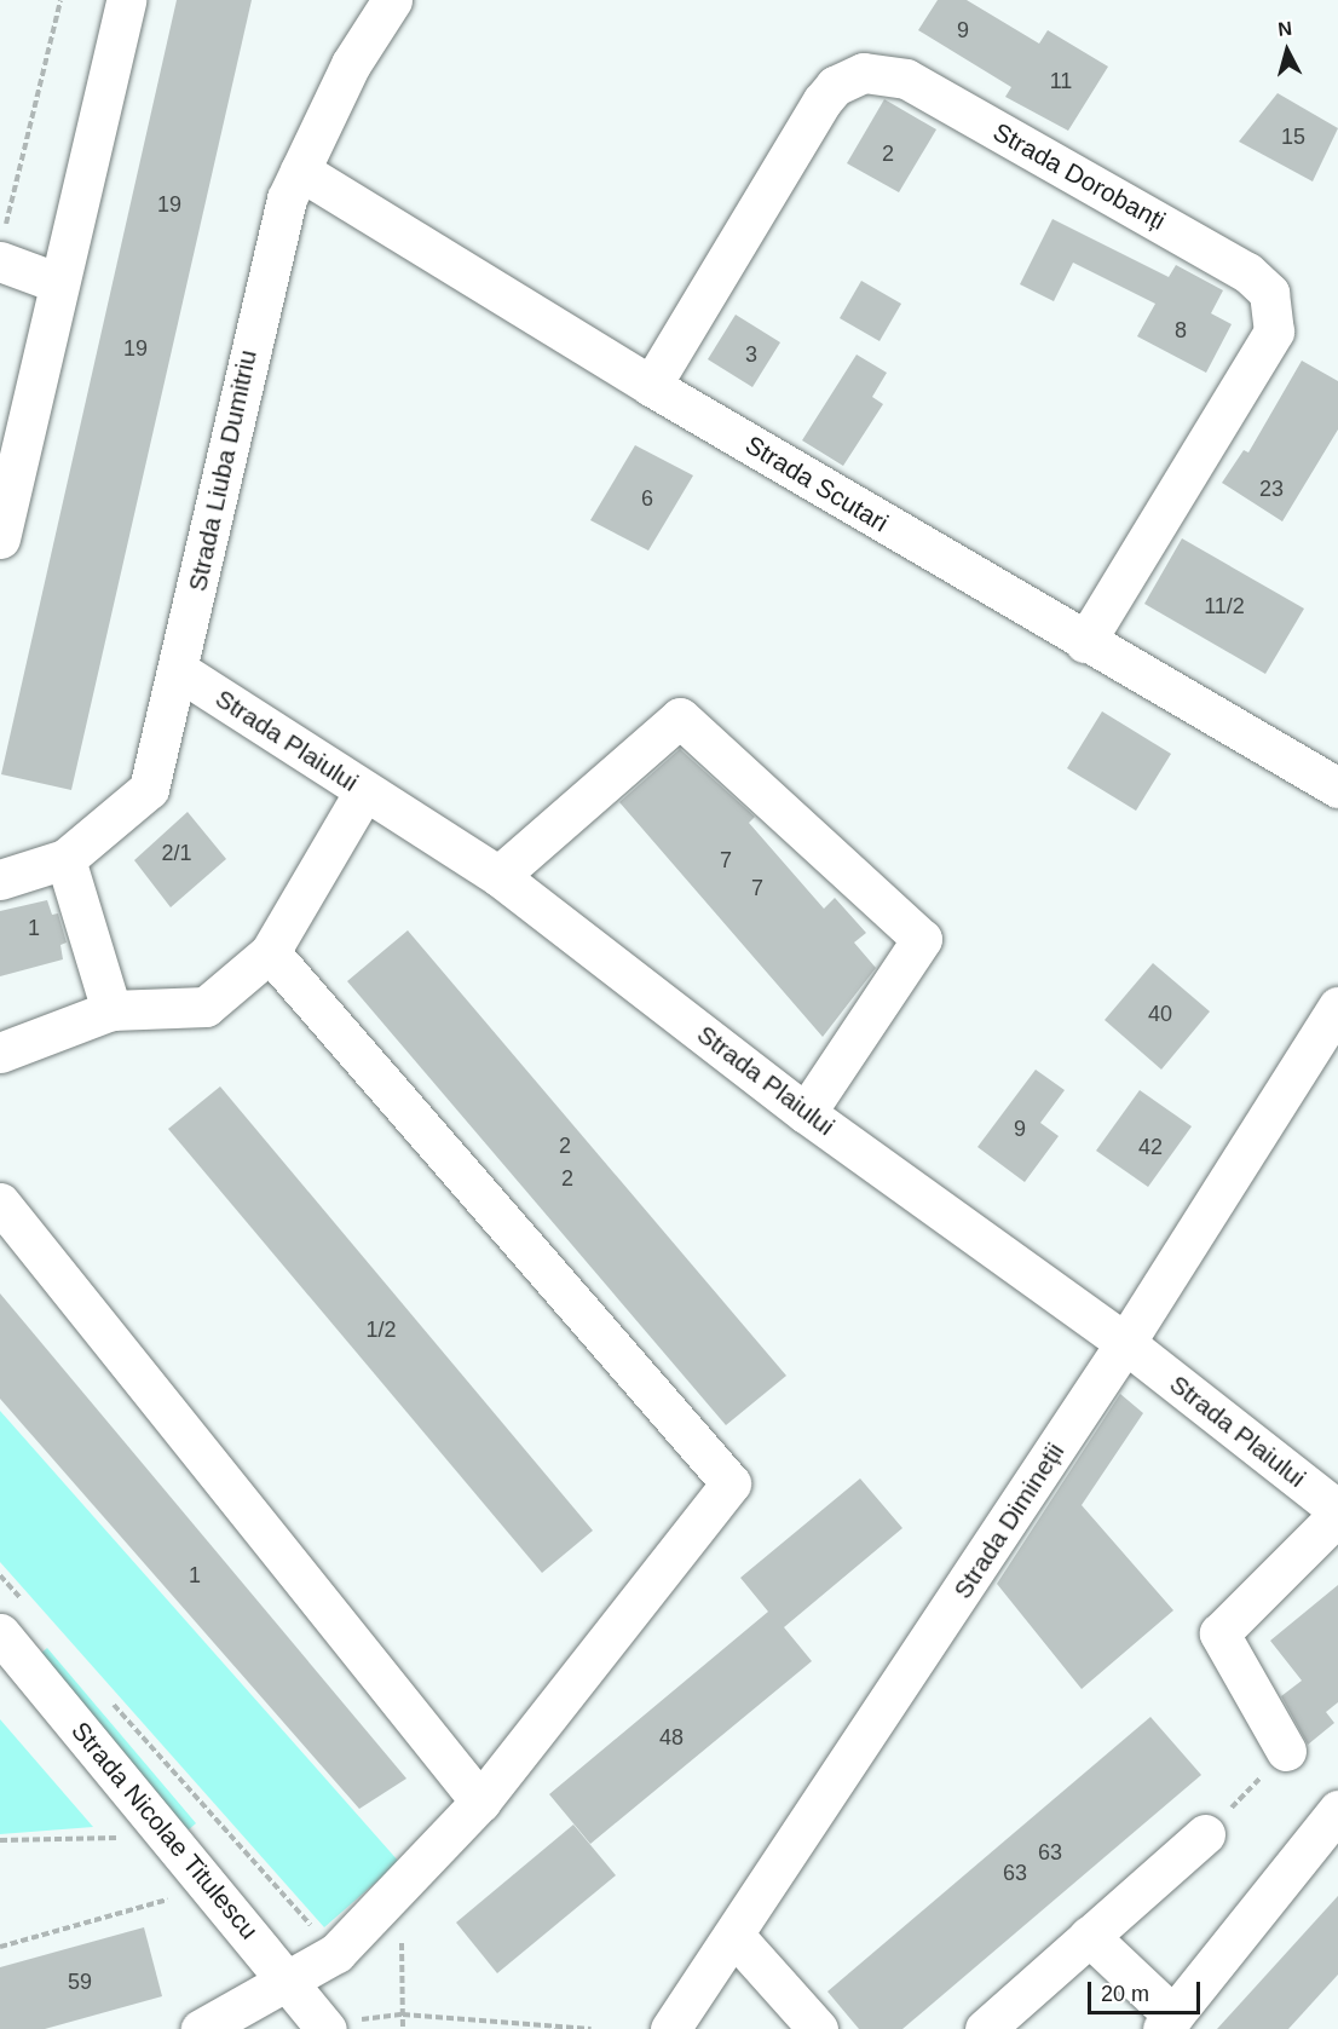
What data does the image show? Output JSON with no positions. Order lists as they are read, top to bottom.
{
  "streets": {
    "street": [
      "Strada Dorobanți",
      "Strada Liuba Dumitriu",
      "Strada Scutari",
      "Strada Plaiului",
      "Strada Dimineții",
      "Strada Nicolae Titulescu"
    ]
  },
  "crossings": [
    ["Strada Dorobanți", "Strada Scutari"],
    ["Strada Liuba Dumitriu", "Strada Scutari"],
    ["Strada Liuba Dumitriu", "Strada Plaiului"],
    ["Strada Plaiului", "Strada Dimineții"]
  ],
  "house_numbers": [
    "9",
    "11",
    "15",
    "2",
    "19",
    "8",
    "19",
    "3",
    "23",
    "6",
    "11/2",
    "2/1",
    "7",
    "7",
    "1",
    "40",
    "9",
    "2",
    "42",
    "2",
    "1/2",
    "1",
    "48",
    "63",
    "63",
    "59"
  ],
  "scale_bar": "20 m",
  "north": "top"
}
